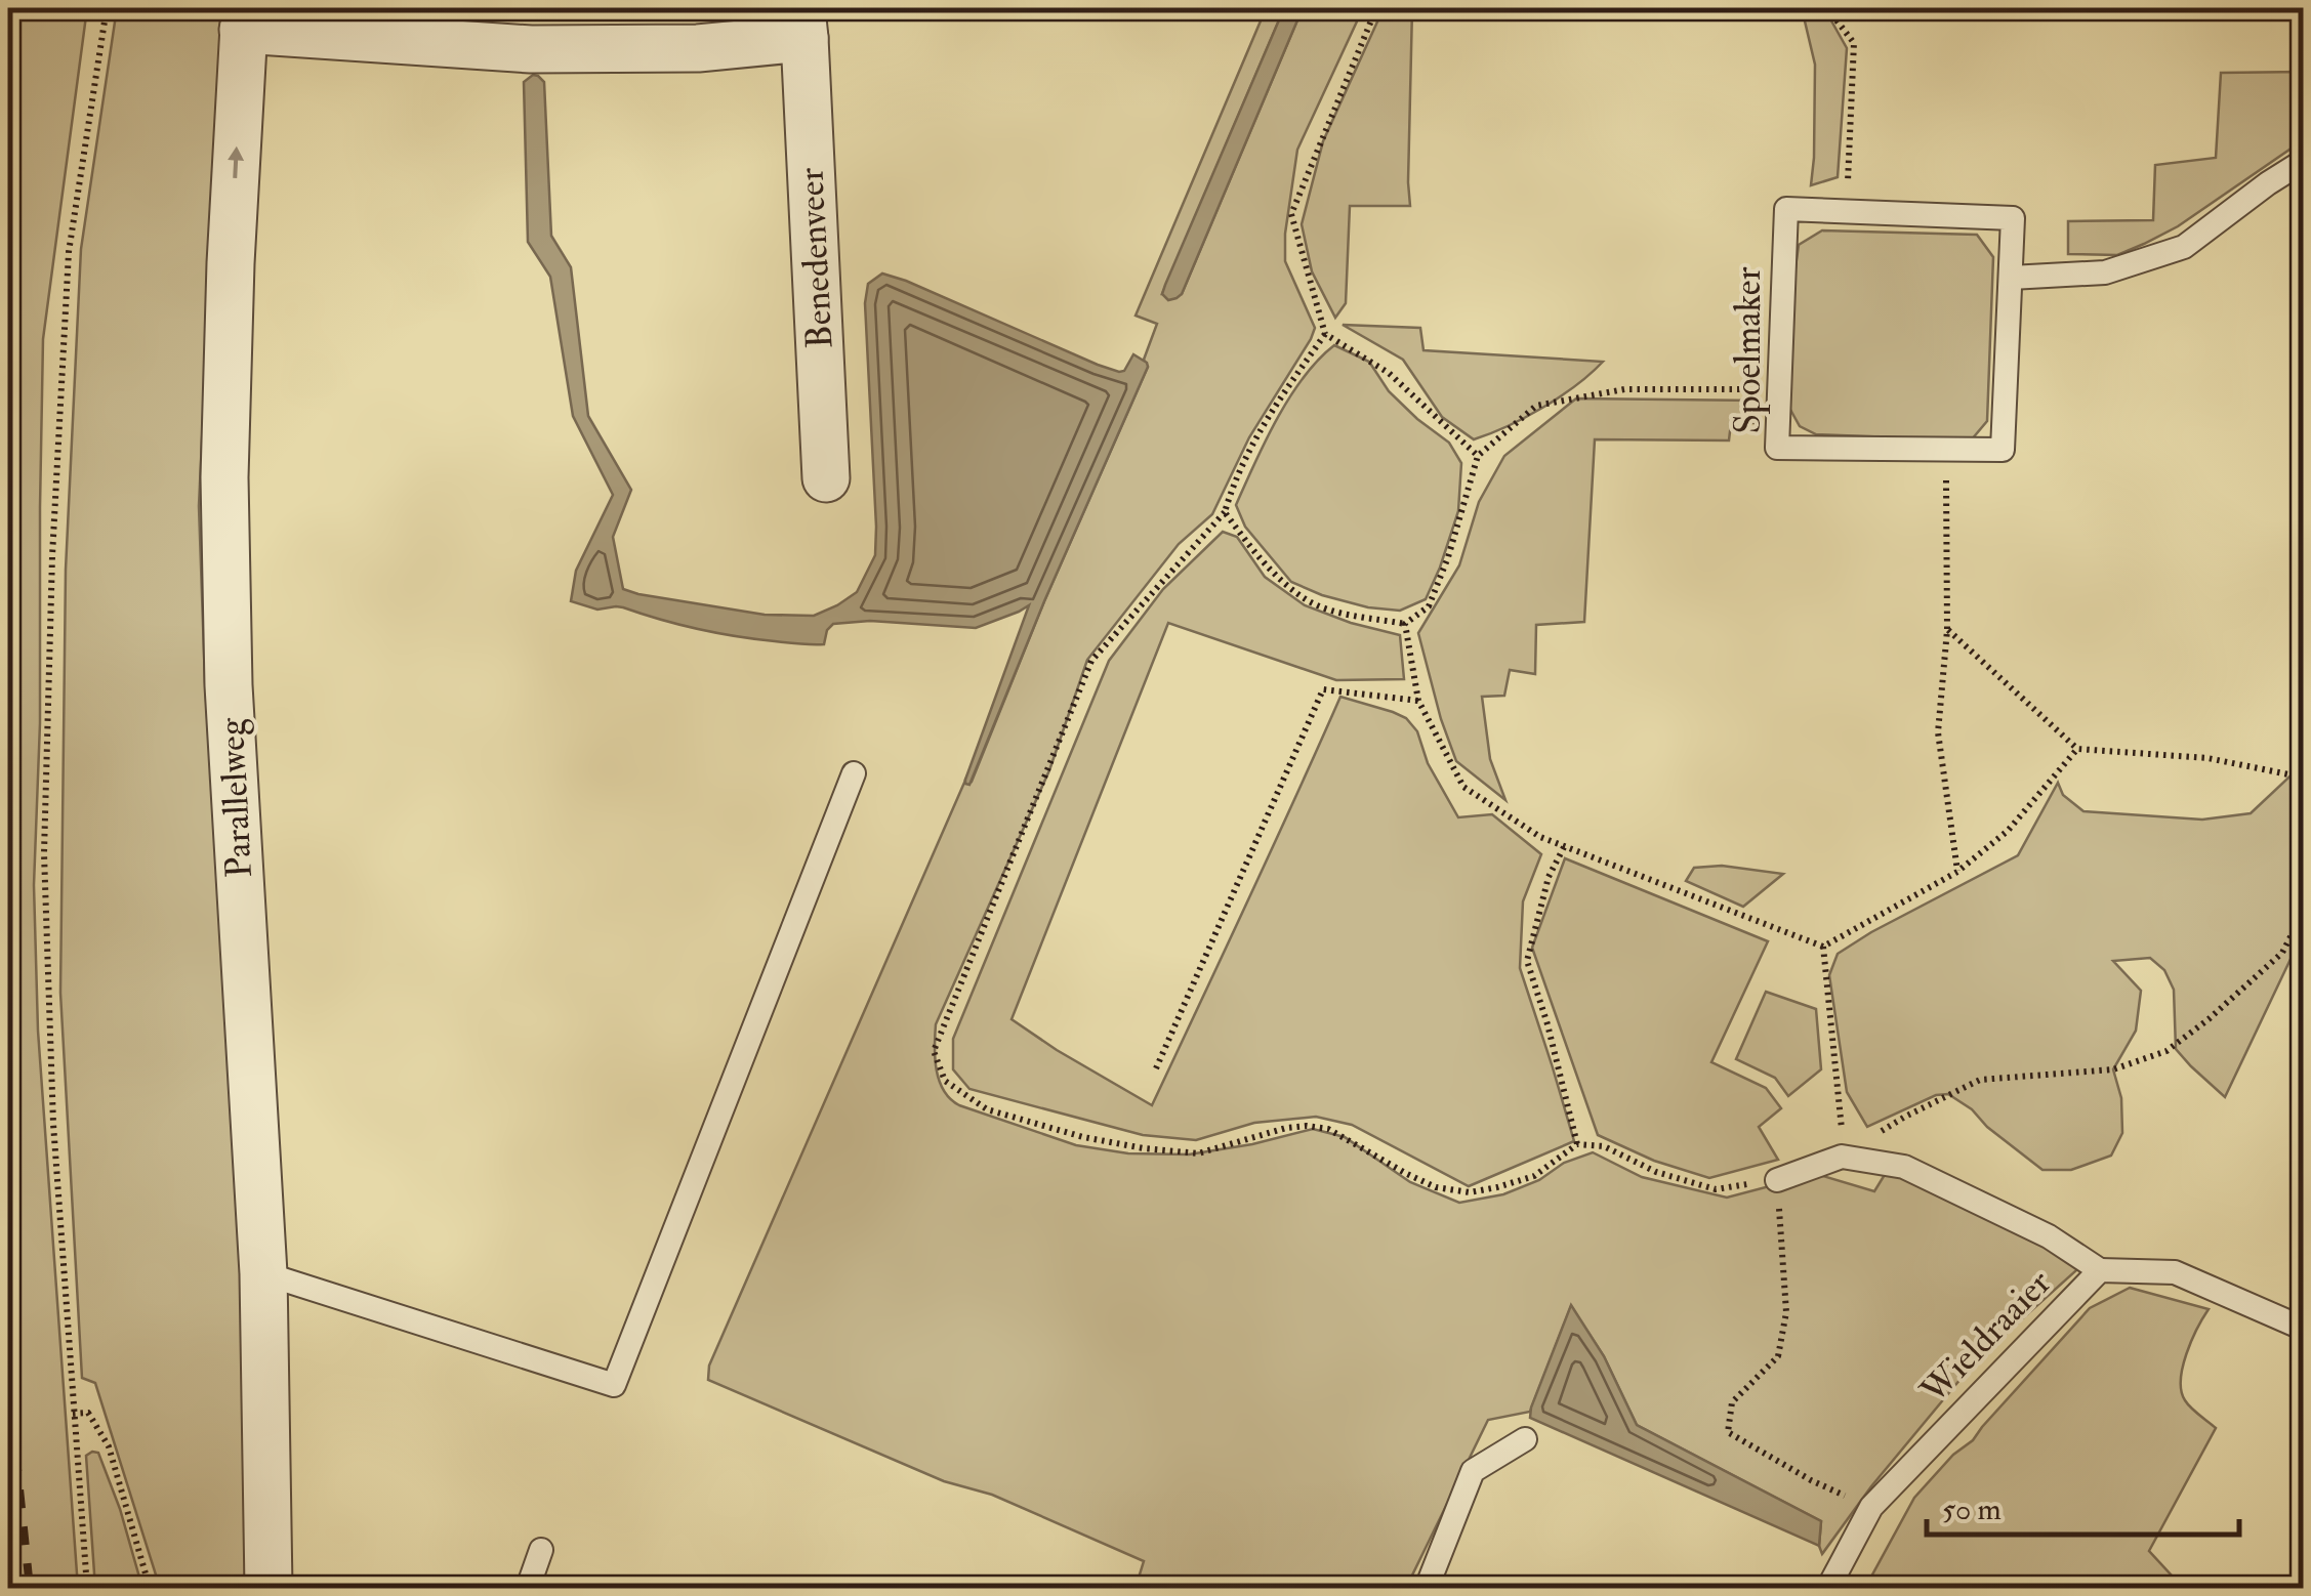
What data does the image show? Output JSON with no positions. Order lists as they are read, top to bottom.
{
  "streets": {
    "street": ["Benedenveer", "Parallelweg"],
    "lane": ["Spoelmaker", "Wieldraaier"]
  },
  "crossings": [
    ["Benedenveer", "Parallelweg"]
  ],
  "one_way": ["Parallelweg"],
  "scale_bar": "50 m"
}
